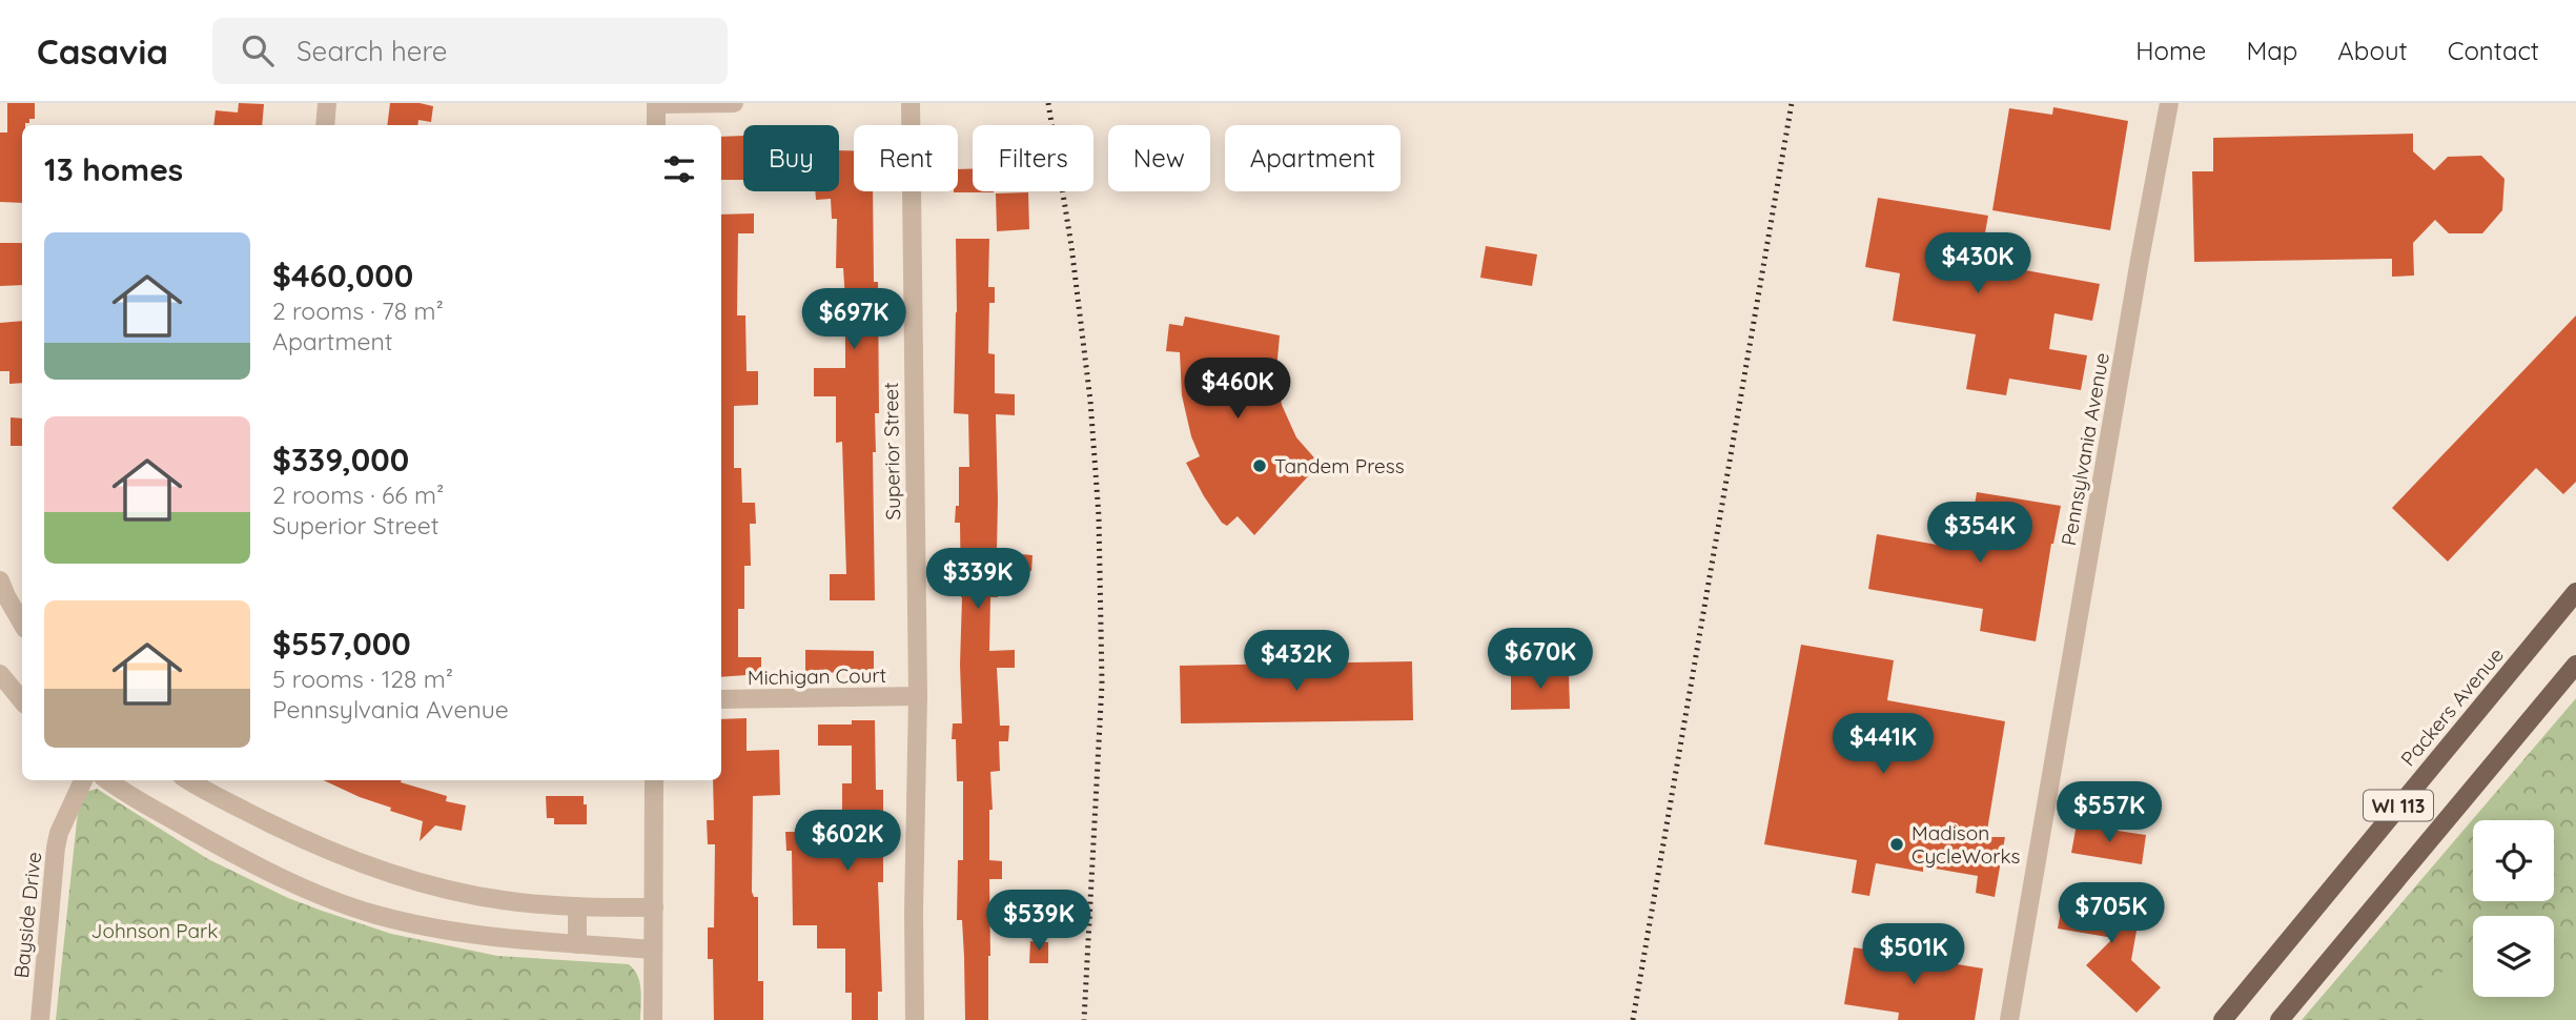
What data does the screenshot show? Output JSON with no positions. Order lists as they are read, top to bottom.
{
  "streets": {
    "main road": ["Packers Avenue", "WI 113"],
    "street": [
      "Pennsylvania Avenue",
      "Superior Street",
      "Michigan Court",
      "Bayside Drive"
    ]
  },
  "crossings": [
    ["Superior Street", "Michigan Court"]
  ],
  "parks": ["Johnson Park"],
  "places": ["Tandem Press", "Madison CycleWorks"],
  "page": {
    "header": "Casavia",
    "search": "Search here",
    "nav": [
      "Home",
      "Map",
      "About",
      "Contact"
    ],
    "chip": [
      "Buy",
      "Rent",
      "Filters",
      "New",
      "Apartment"
    ],
    "heading": "13 homes",
    "list": [
      {
        "name": "$460,000",
        "note": "2 rooms · 78 m² · Apartment"
      },
      {
        "name": "$339,000",
        "note": "2 rooms · 66 m² · Superior Street"
      },
      {
        "name": "$557,000",
        "note": "5 rooms · 128 m² · Pennsylvania Avenue"
      }
    ],
    "price": [
      "$430K",
      "$697K",
      "$460K",
      "$354K",
      "$339K",
      "$670K",
      "$432K",
      "$441K",
      "$557K",
      "$602K",
      "$705K",
      "$539K",
      "$501K"
    ]
  }
}
